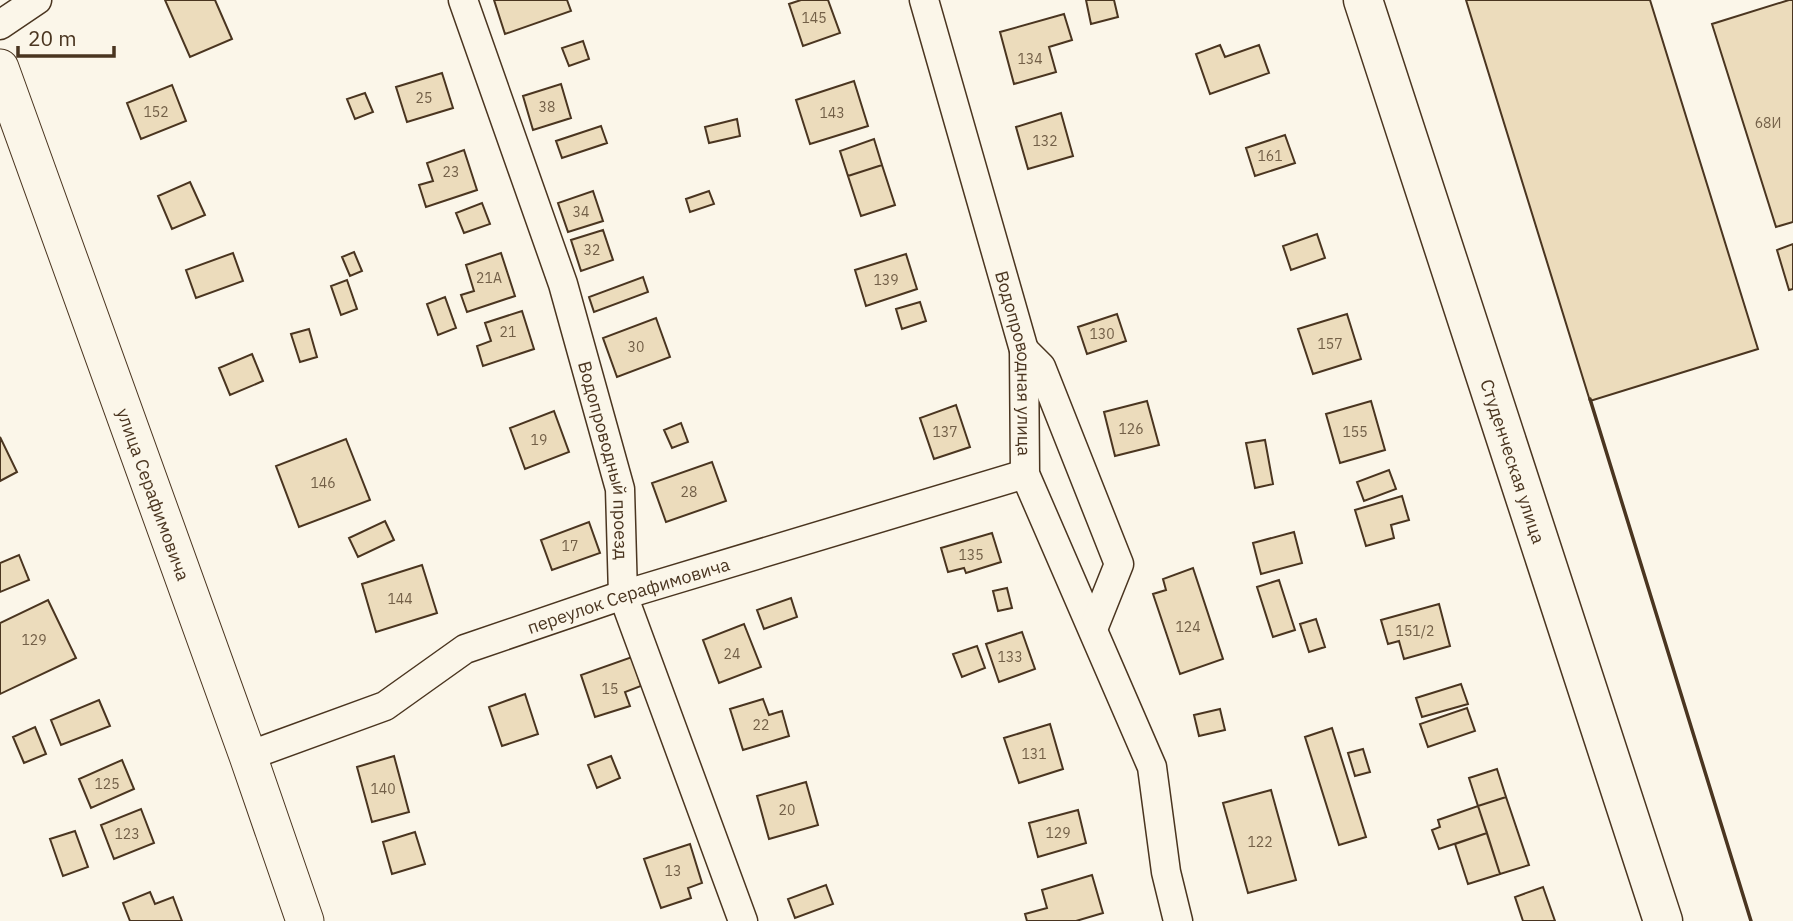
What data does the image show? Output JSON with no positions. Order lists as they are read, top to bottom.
{
  "streets": {
    "main road": ["Студенческая улица"],
    "street": [
      "Водопроводная улица",
      "Водопроводный проезд",
      "улица Серафимовича",
      "переулок Серафимовича"
    ]
  },
  "crossings": [
    ["Водопроводная улица", "переулок Серафимовича"],
    ["Водопроводный проезд", "переулок Серафимовича"],
    ["улица Серафимовича", "переулок Серафимовича"]
  ],
  "house_numbers": [
    "145",
    "134",
    "25",
    "38",
    "152",
    "143",
    "68И",
    "132",
    "161",
    "23",
    "34",
    "32",
    "21А",
    "139",
    "21",
    "130",
    "157",
    "30",
    "126",
    "137",
    "155",
    "19",
    "146",
    "28",
    "17",
    "135",
    "144",
    "124",
    "151/2",
    "129",
    "24",
    "133",
    "15",
    "22",
    "131",
    "125",
    "140",
    "20",
    "129",
    "123",
    "122",
    "13"
  ],
  "scale_bar": "20 m"
}
